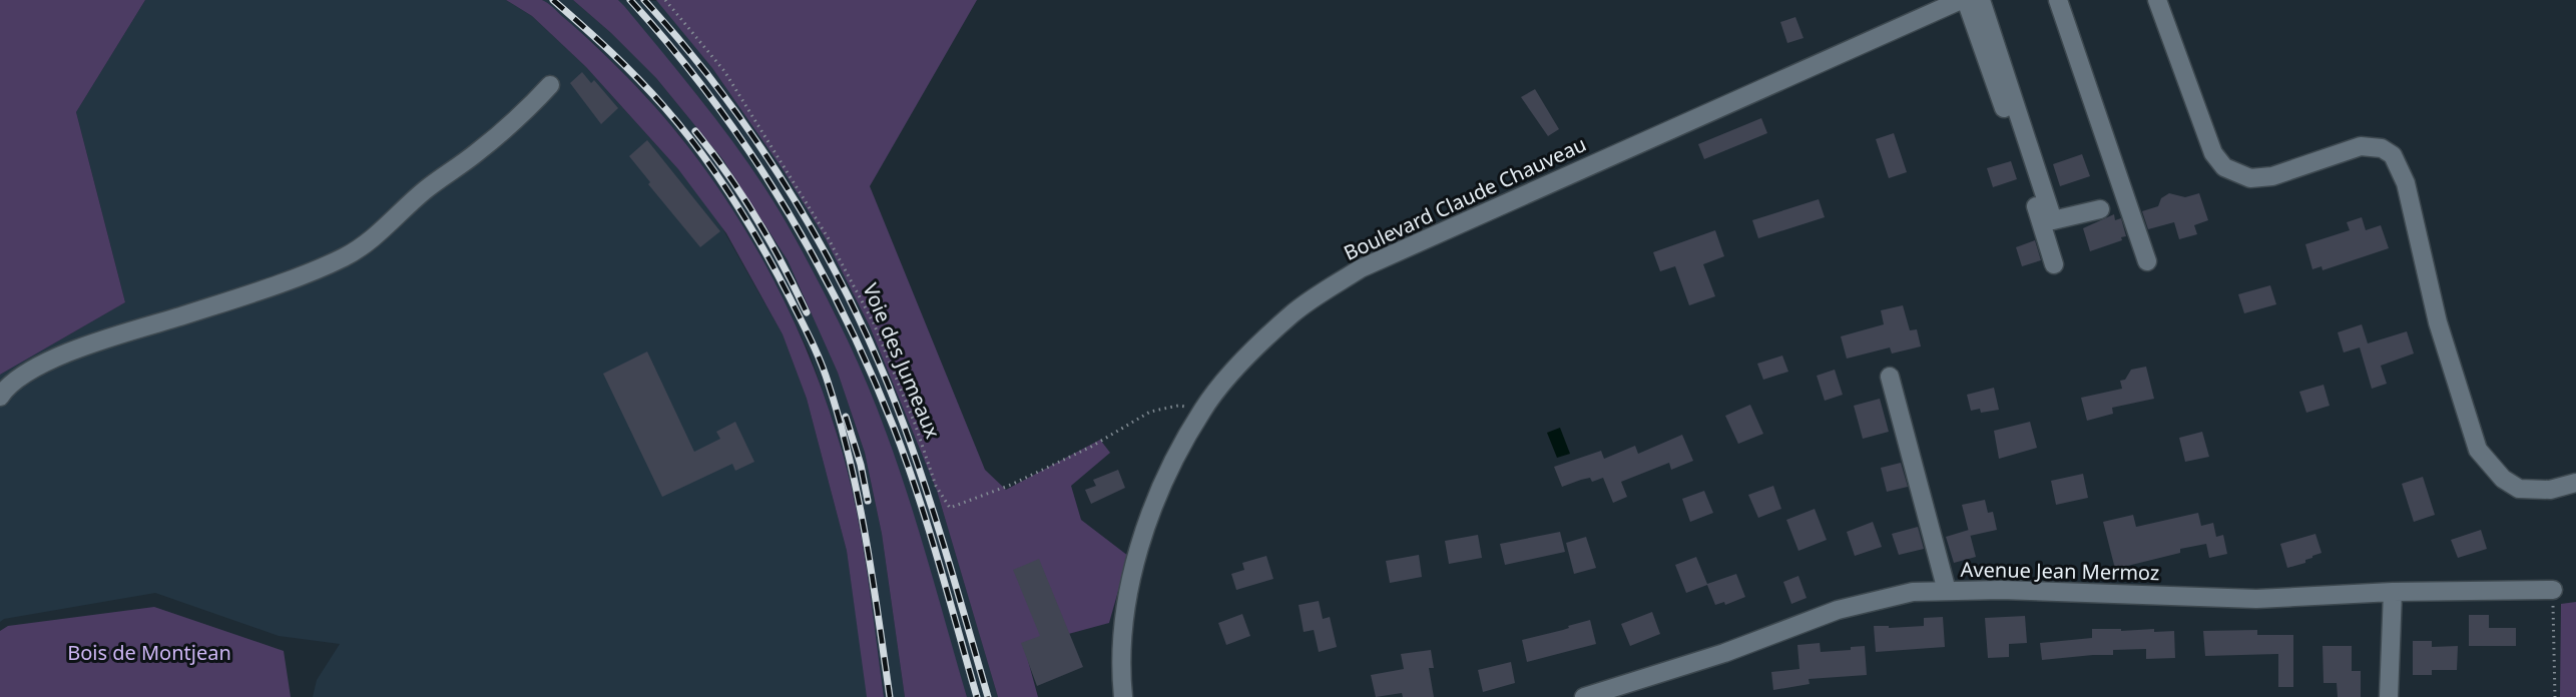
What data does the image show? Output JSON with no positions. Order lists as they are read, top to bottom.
{
  "streets": {
    "street": ["Boulevard Claude Chauveau", "Avenue Jean Mermoz"],
    "path": ["Voie des Jumeaux"]
  },
  "crossings": [
    ["Boulevard Claude Chauveau", "Voie des Jumeaux"]
  ],
  "parks": ["Bois de Montjean"]
}
